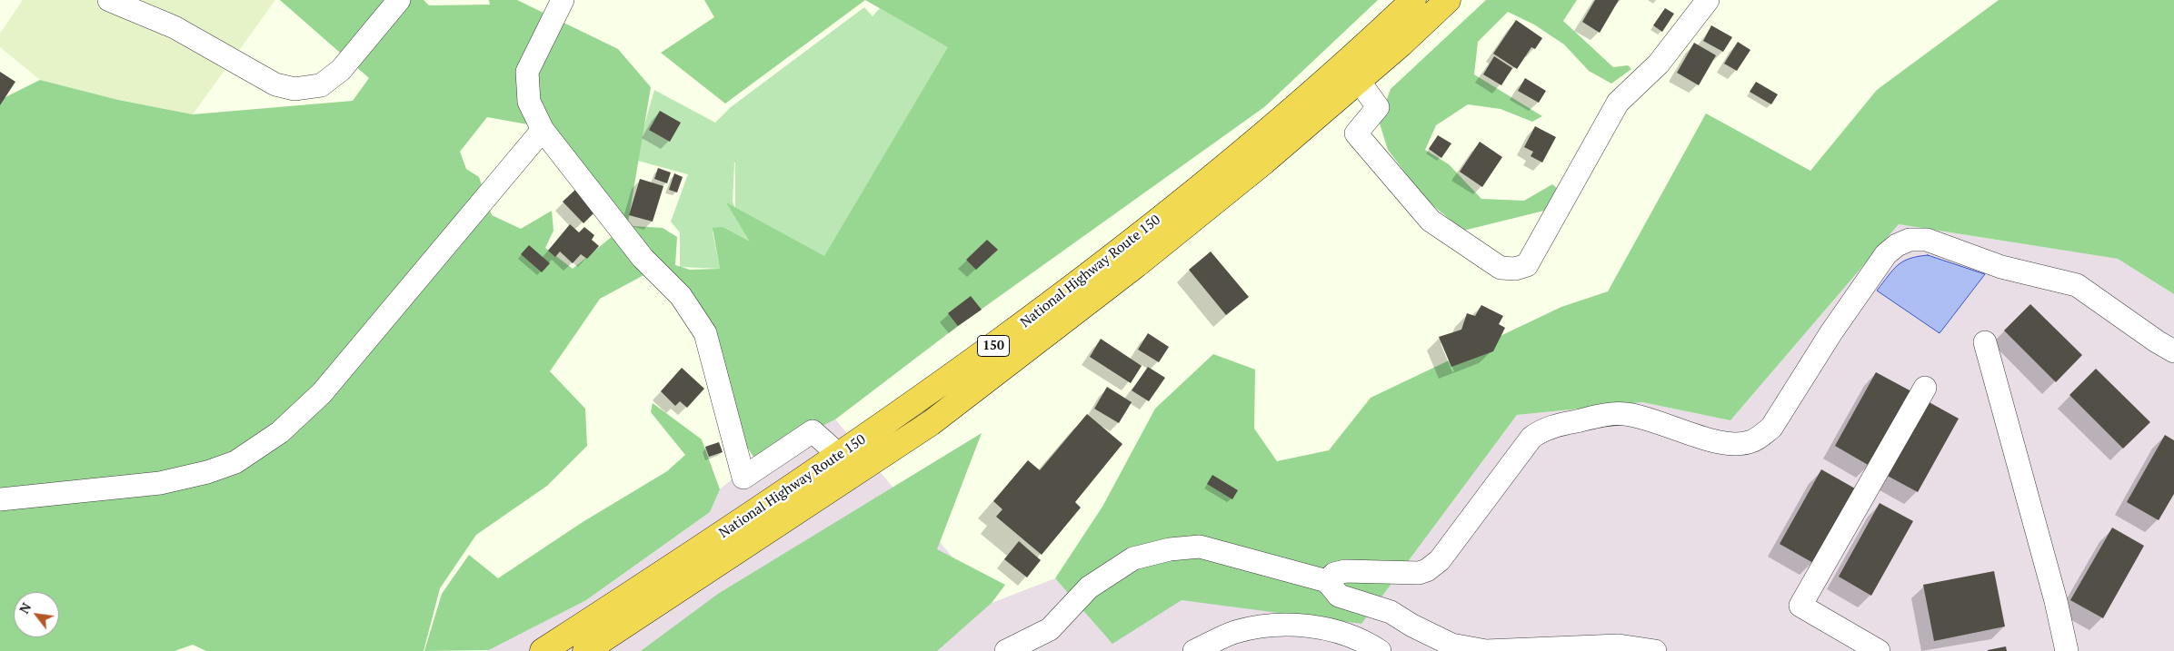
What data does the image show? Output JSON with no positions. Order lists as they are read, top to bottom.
{
  "streets": {
    "highway": ["National Highway Route 150", "150"]
  },
  "north": "top left"
}
